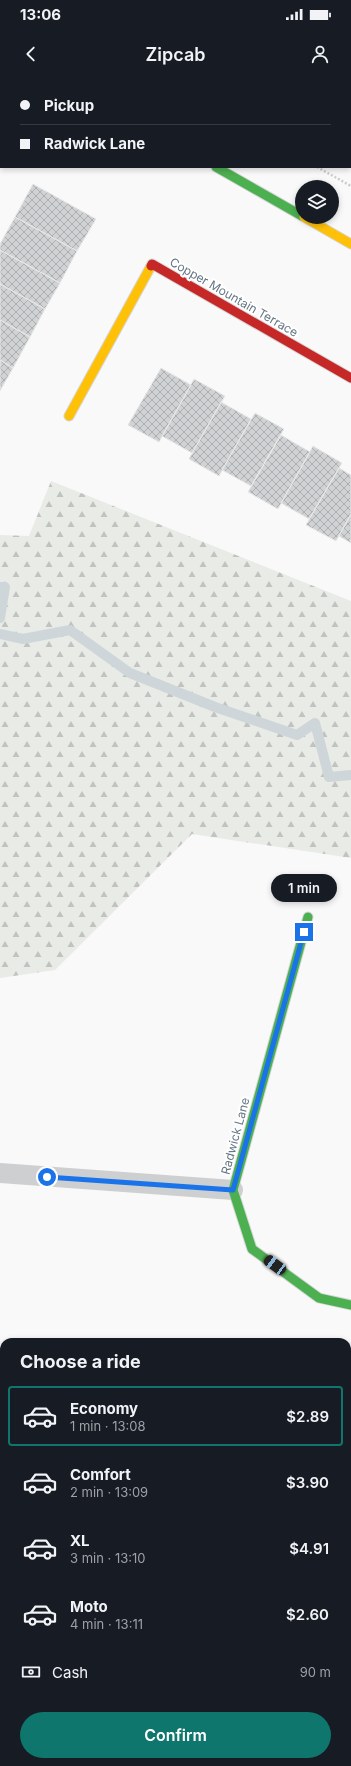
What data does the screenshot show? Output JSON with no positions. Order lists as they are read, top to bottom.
{
  "streets": {
    "street": ["Copper Mountain Terrace", "Radwick Lane"]
  },
  "page": {
    "status": "13:06",
    "header": "Zipcab",
    "banner": ["Pickup", "Radwick Lane"],
    "bubble": "1 min",
    "heading": "Choose a ride",
    "list": [
      {
        "name": "Economy",
        "note": "1 min · 13:08",
        "value": "$2.89"
      },
      {
        "name": "Comfort",
        "note": "2 min · 13:09",
        "value": "$3.90"
      },
      {
        "name": "XL",
        "note": "3 min · 13:10",
        "value": "$4.91"
      },
      {
        "name": "Moto",
        "note": "4 min · 13:11",
        "value": "$2.60"
      }
    ],
    "pay": ["Cash", "90 m"],
    "buttons": "Confirm"
  }
}
